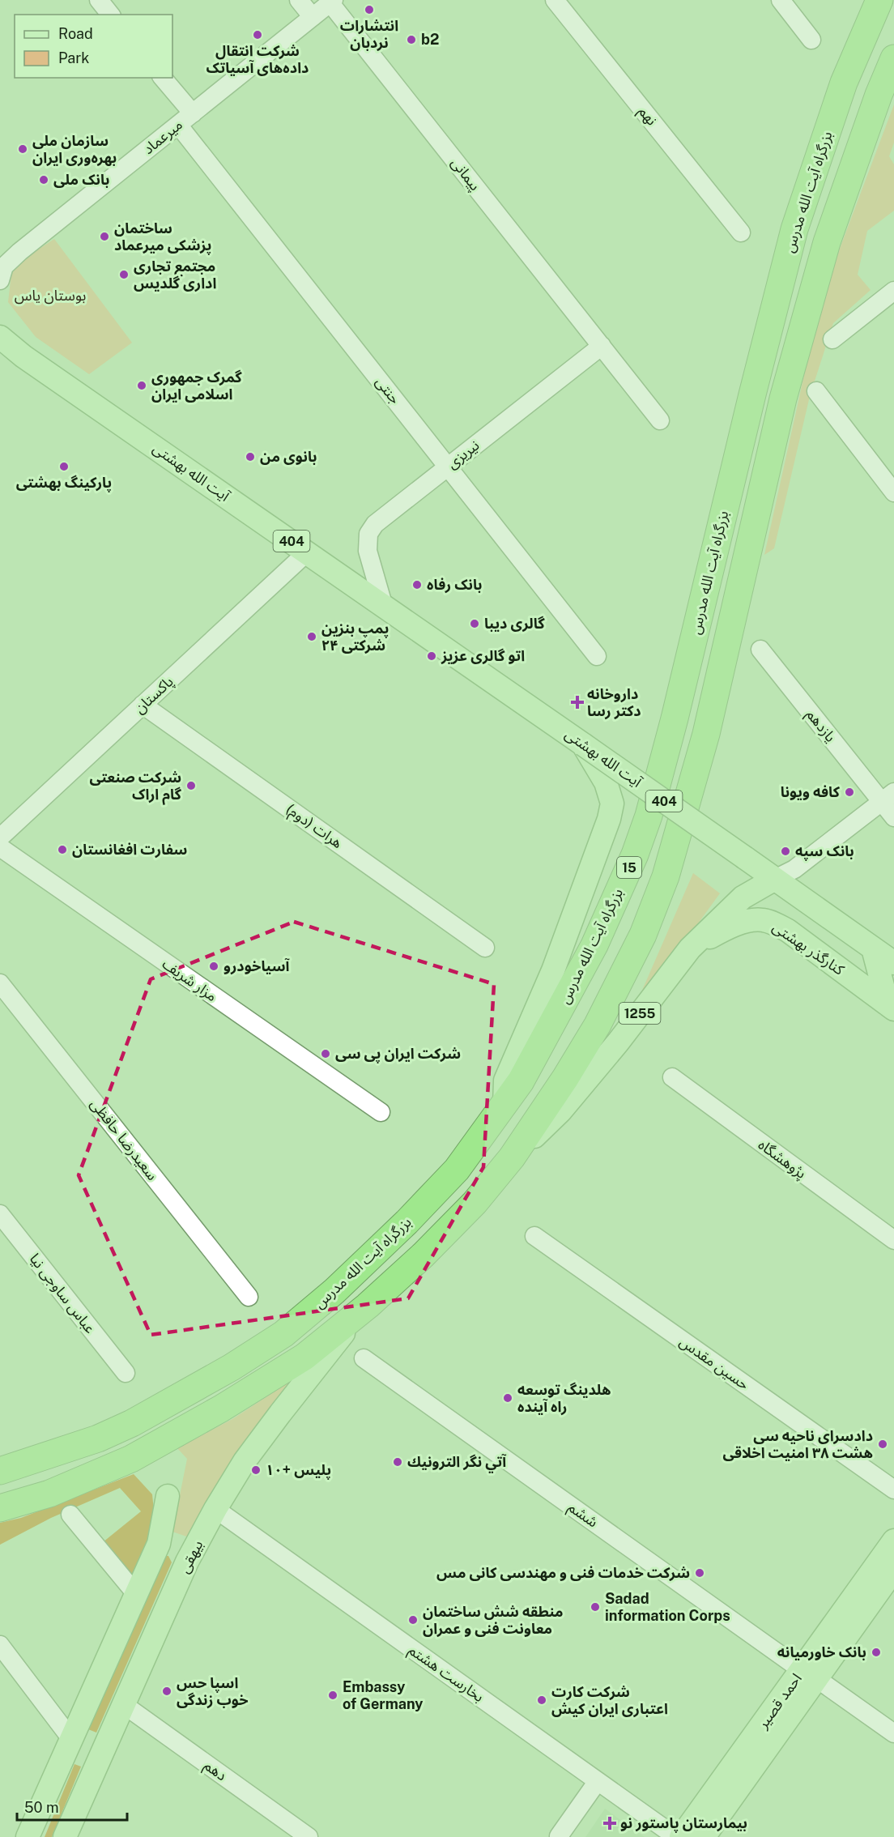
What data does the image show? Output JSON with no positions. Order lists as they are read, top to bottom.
{
  "streets": {
    "highway": ["بزرگراه آیت الله مدرس", "15"],
    "main road": [
      "آیت الله بهشتی",
      "404",
      "کنارگذر بهشتی",
      "1255",
      "بیهقی",
      "احمد قصیر"
    ],
    "street": [
      "نهم",
      "میرعماد",
      "پیمانی",
      "جنتی",
      "نیریزی",
      "پاکستان",
      "یازدهم",
      "هرات (دوم)",
      "مزار شریف",
      "سعیدرضا حافظی",
      "پژوهشگاه",
      "عباس ساوجی نیا",
      "حسین مقدس",
      "ششم",
      "بخارست هشتم",
      "دهم"
    ]
  },
  "crossings": [
    ["میرعماد", "پیمانی"],
    ["میرعماد", "جنتی"],
    ["پیمانی", "نیریزی"],
    ["جنتی", "نیریزی"],
    ["نیریزی", "آیت الله بهشتی"],
    ["آیت الله بهشتی", "پاکستان"],
    ["آیت الله بهشتی", "1255"],
    ["پاکستان", "هرات (دوم)"],
    ["یازدهم", "1255"],
    ["کنارگذر بهشتی", "1255"],
    ["ششم", "احمد قصیر"],
    ["بیهقی", "بخارست هشتم"],
    ["بیهقی", "دهم"]
  ],
  "parks": ["بوستان یاس"],
  "places": {
    "other": [
      "انتشارات نردبان",
      "شرکت انتقال داده‌های آسیاتک",
      "b2",
      "سازمان ملی بهره‌وری ایران",
      "بانک ملی",
      "ساختمان پزشکی میرعماد",
      "مجتمع تجاری اداری گلدیس",
      "گمرک جمهوری اسلامی ایران",
      "بانوی من",
      "پارکینگ بهشتی",
      "بانک رفاه",
      "گالری دیبا",
      "پمپ بنزین شرکتی ۲۴",
      "اتو گالری عزیز",
      "شرکت صنعتی گام اراک",
      "کافه ویونا",
      "سفارت افغانستان",
      "بانک سپه",
      "آسیاخودرو",
      "شرکت ایران پی سی",
      "هلدینگ توسعه راه آینده",
      "دادسرای ناحیه سی هشت ۳۸ امنیت اخلاقی",
      "آتي نگر الترونيك",
      "پلیس +۱٠",
      "شرکت خدمات فنی و مهندسی کانی مس",
      "Sadad information Corps",
      "منطقه شش ساختمان معاونت فنی و عمران",
      "بانک خاورمیانه",
      "اسپا حس خوب زندگی",
      "Embassy of Germany",
      "شرکت کارت اعتباری ایران کیش"
    ],
    "health": ["داروخانه دکتر رسا", "بیمارستان پاستور نو"]
  },
  "legend": ["Road", "Park"],
  "scale_bar": "50 m"
}
